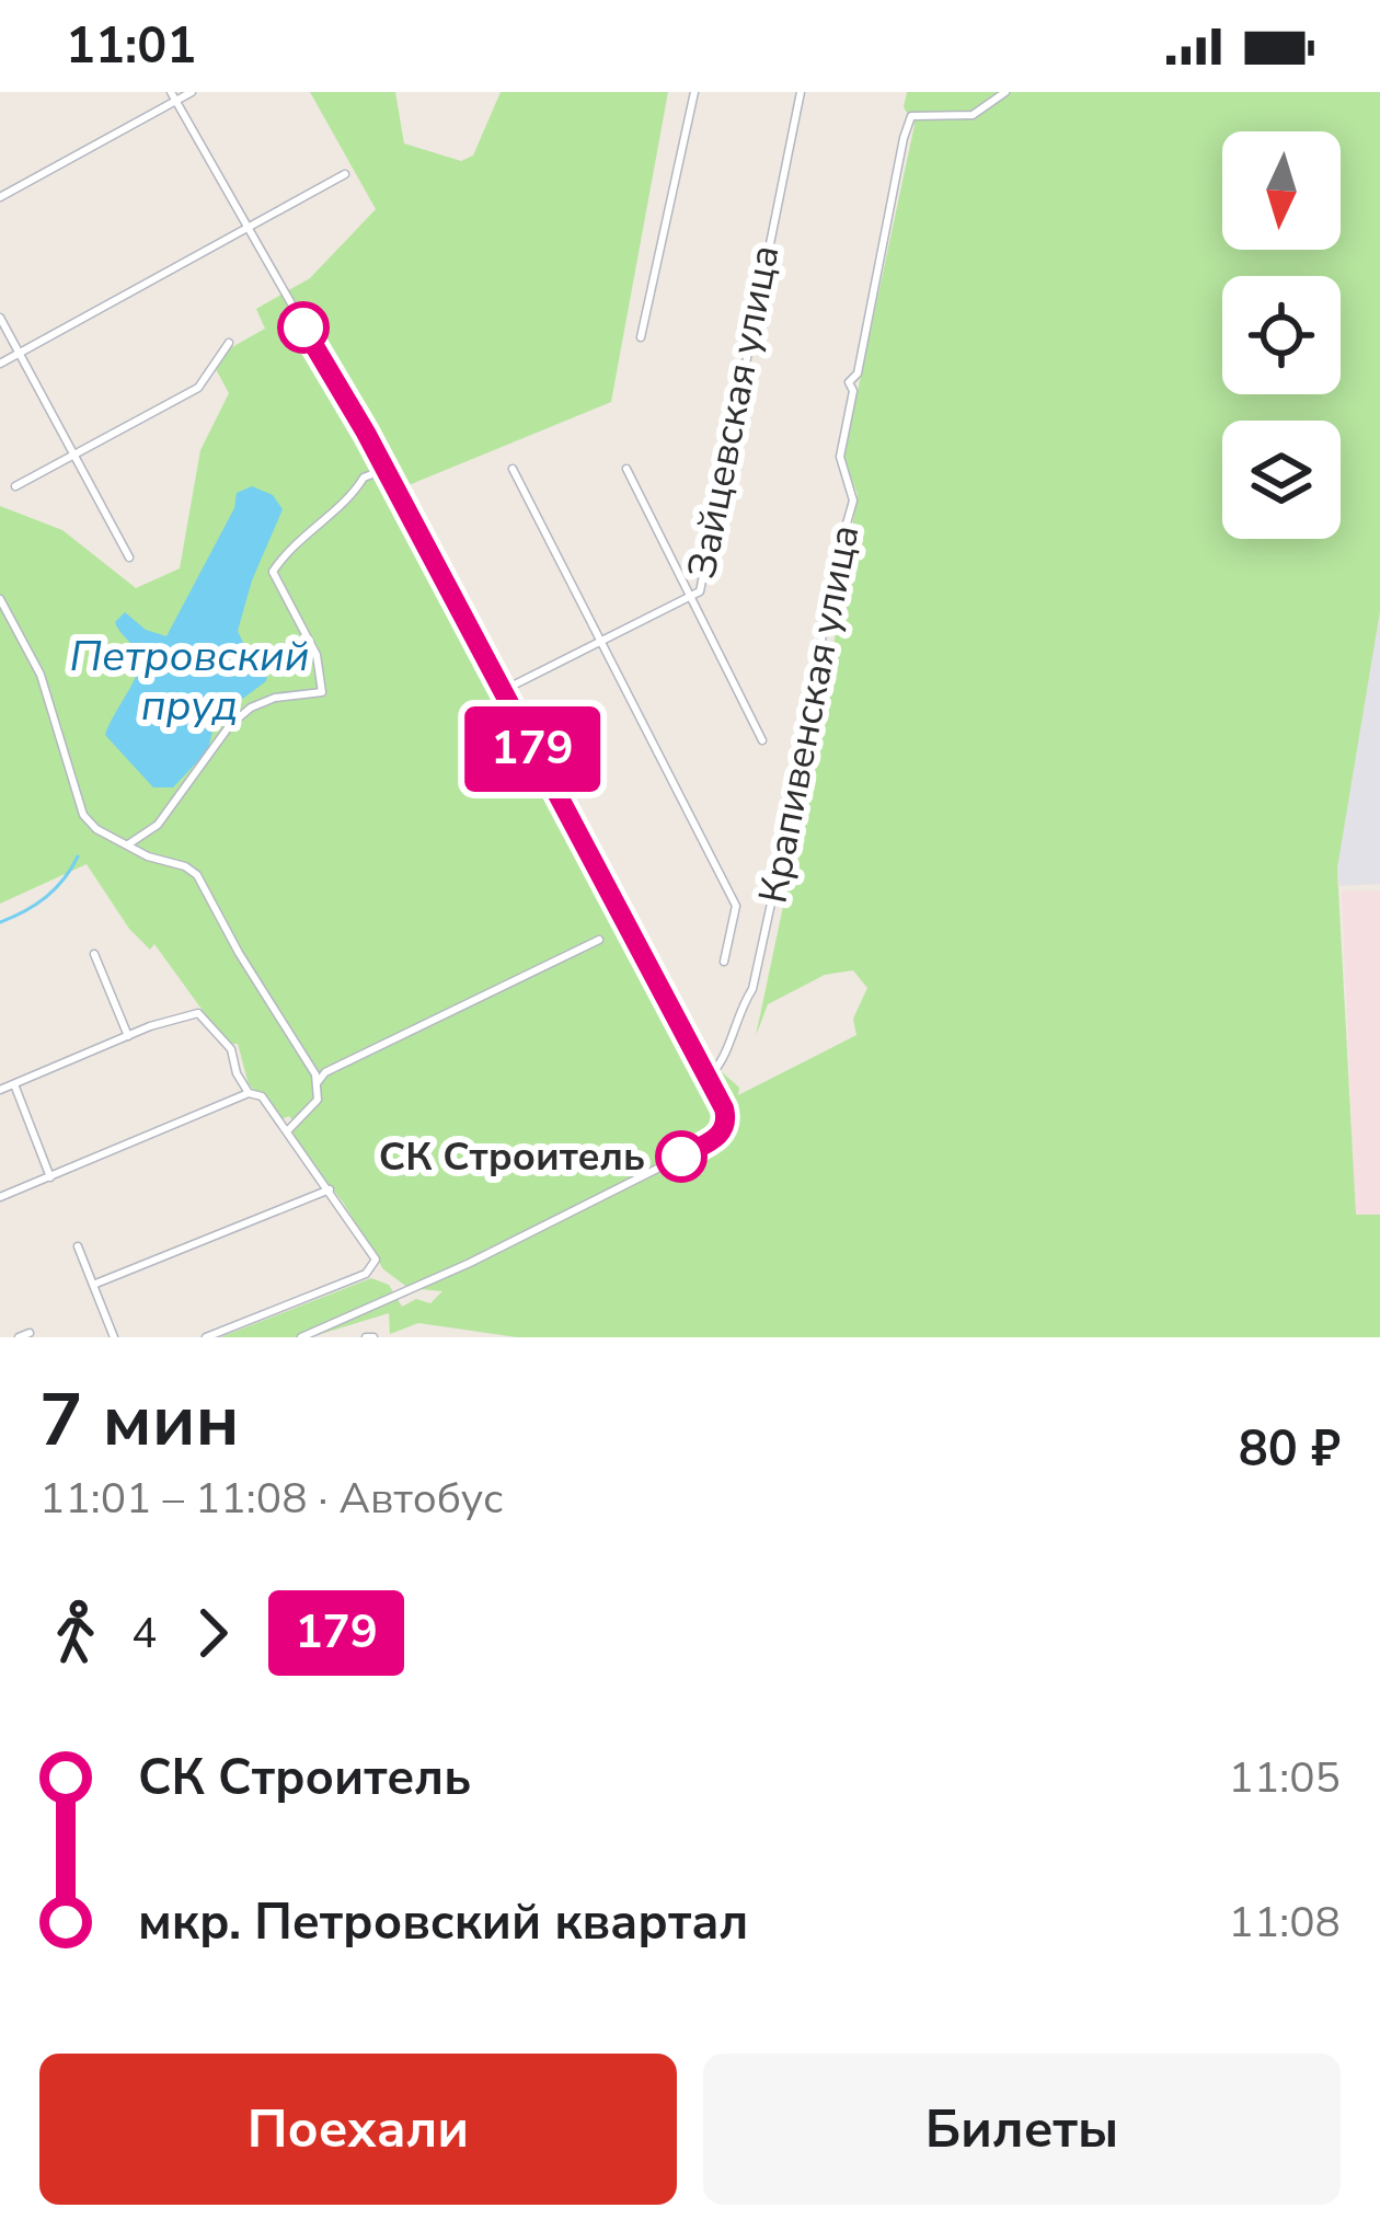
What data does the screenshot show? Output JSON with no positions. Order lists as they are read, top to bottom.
{
  "streets": {
    "street": ["Зайцевская улица", "Крапивенская улица"]
  },
  "water": ["Петровский пруд"],
  "places": ["СК Строитель"],
  "lines": ["bus line 179"],
  "north": "bottom",
  "page": {
    "status": "11:01",
    "on_map": "179",
    "heading": ["7 мин", "11:01 – 11:08 · Автобус", "80 ₽"],
    "legs": ["4", "179"],
    "list": [
      {
        "name": "СК Строитель",
        "value": "11:05"
      },
      {
        "name": "мкр. Петровский квартал",
        "value": "11:08"
      }
    ],
    "buttons": ["Поехали", "Билеты"]
  }
}
